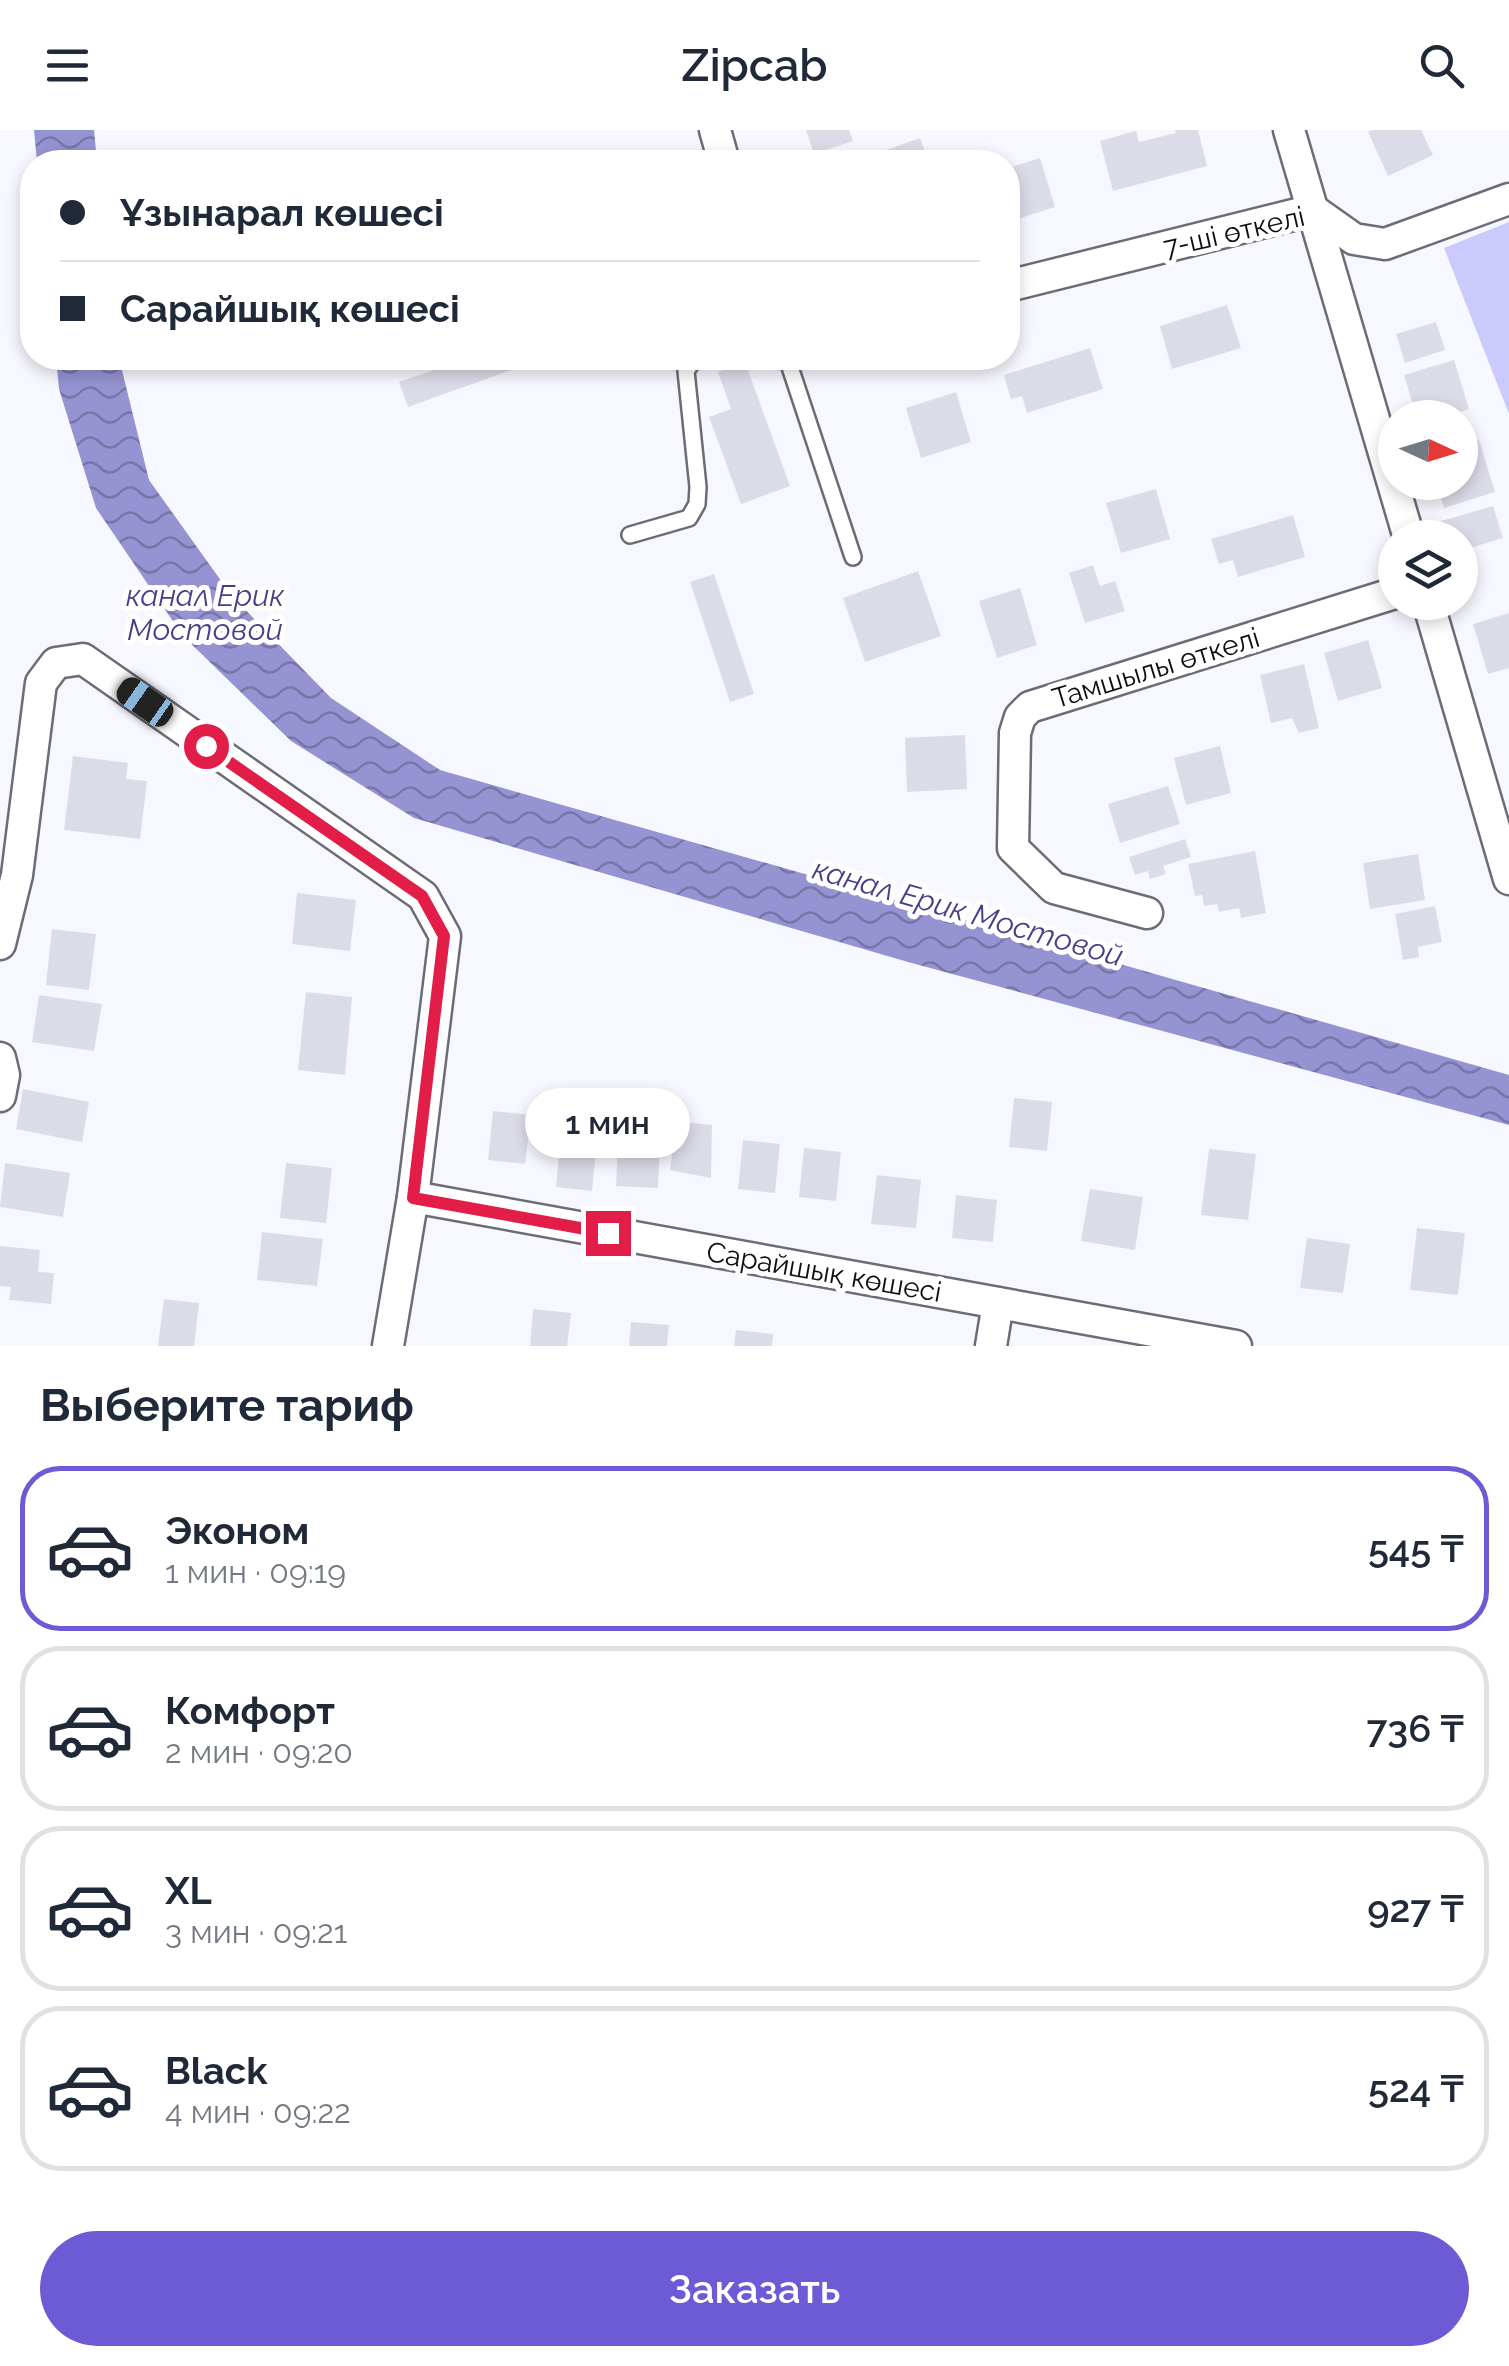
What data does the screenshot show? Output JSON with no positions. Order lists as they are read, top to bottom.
{
  "streets": {
    "street": ["7-шi өткелi", "Тамшылы өткелі", "Сарайшық көшесі"]
  },
  "water": ["канал Ерик Мостовой"],
  "north": "right",
  "page": {
    "header": "Zipcab",
    "banner": ["Ұзынарал көшесі", "Сарайшық көшесі"],
    "bubble": "1 мин",
    "heading": "Выберите тариф",
    "list": [
      {
        "name": "Эконом",
        "note": "1 мин · 09:19",
        "value": "545 ₸"
      },
      {
        "name": "Комфорт",
        "note": "2 мин · 09:20",
        "value": "736 ₸"
      },
      {
        "name": "XL",
        "note": "3 мин · 09:21",
        "value": "927 ₸"
      },
      {
        "name": "Black",
        "note": "4 мин · 09:22",
        "value": "524 ₸"
      }
    ],
    "buttons": "Заказать"
  }
}
